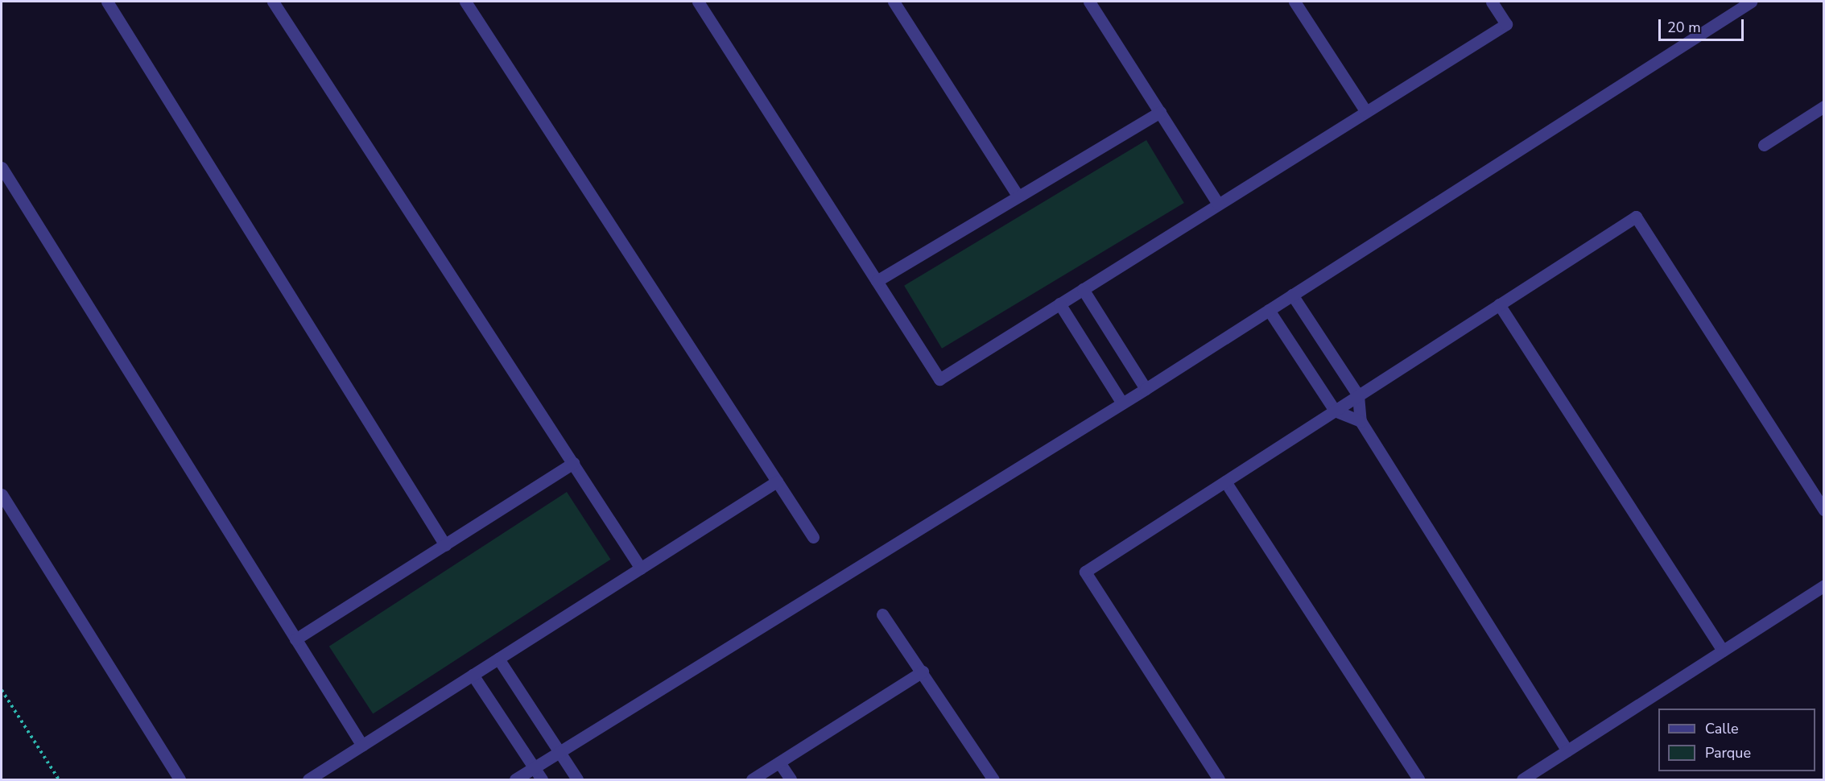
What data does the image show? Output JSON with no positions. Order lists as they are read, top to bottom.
{
  "legend": ["Calle", "Parque"],
  "scale_bar": "20 m"
}
